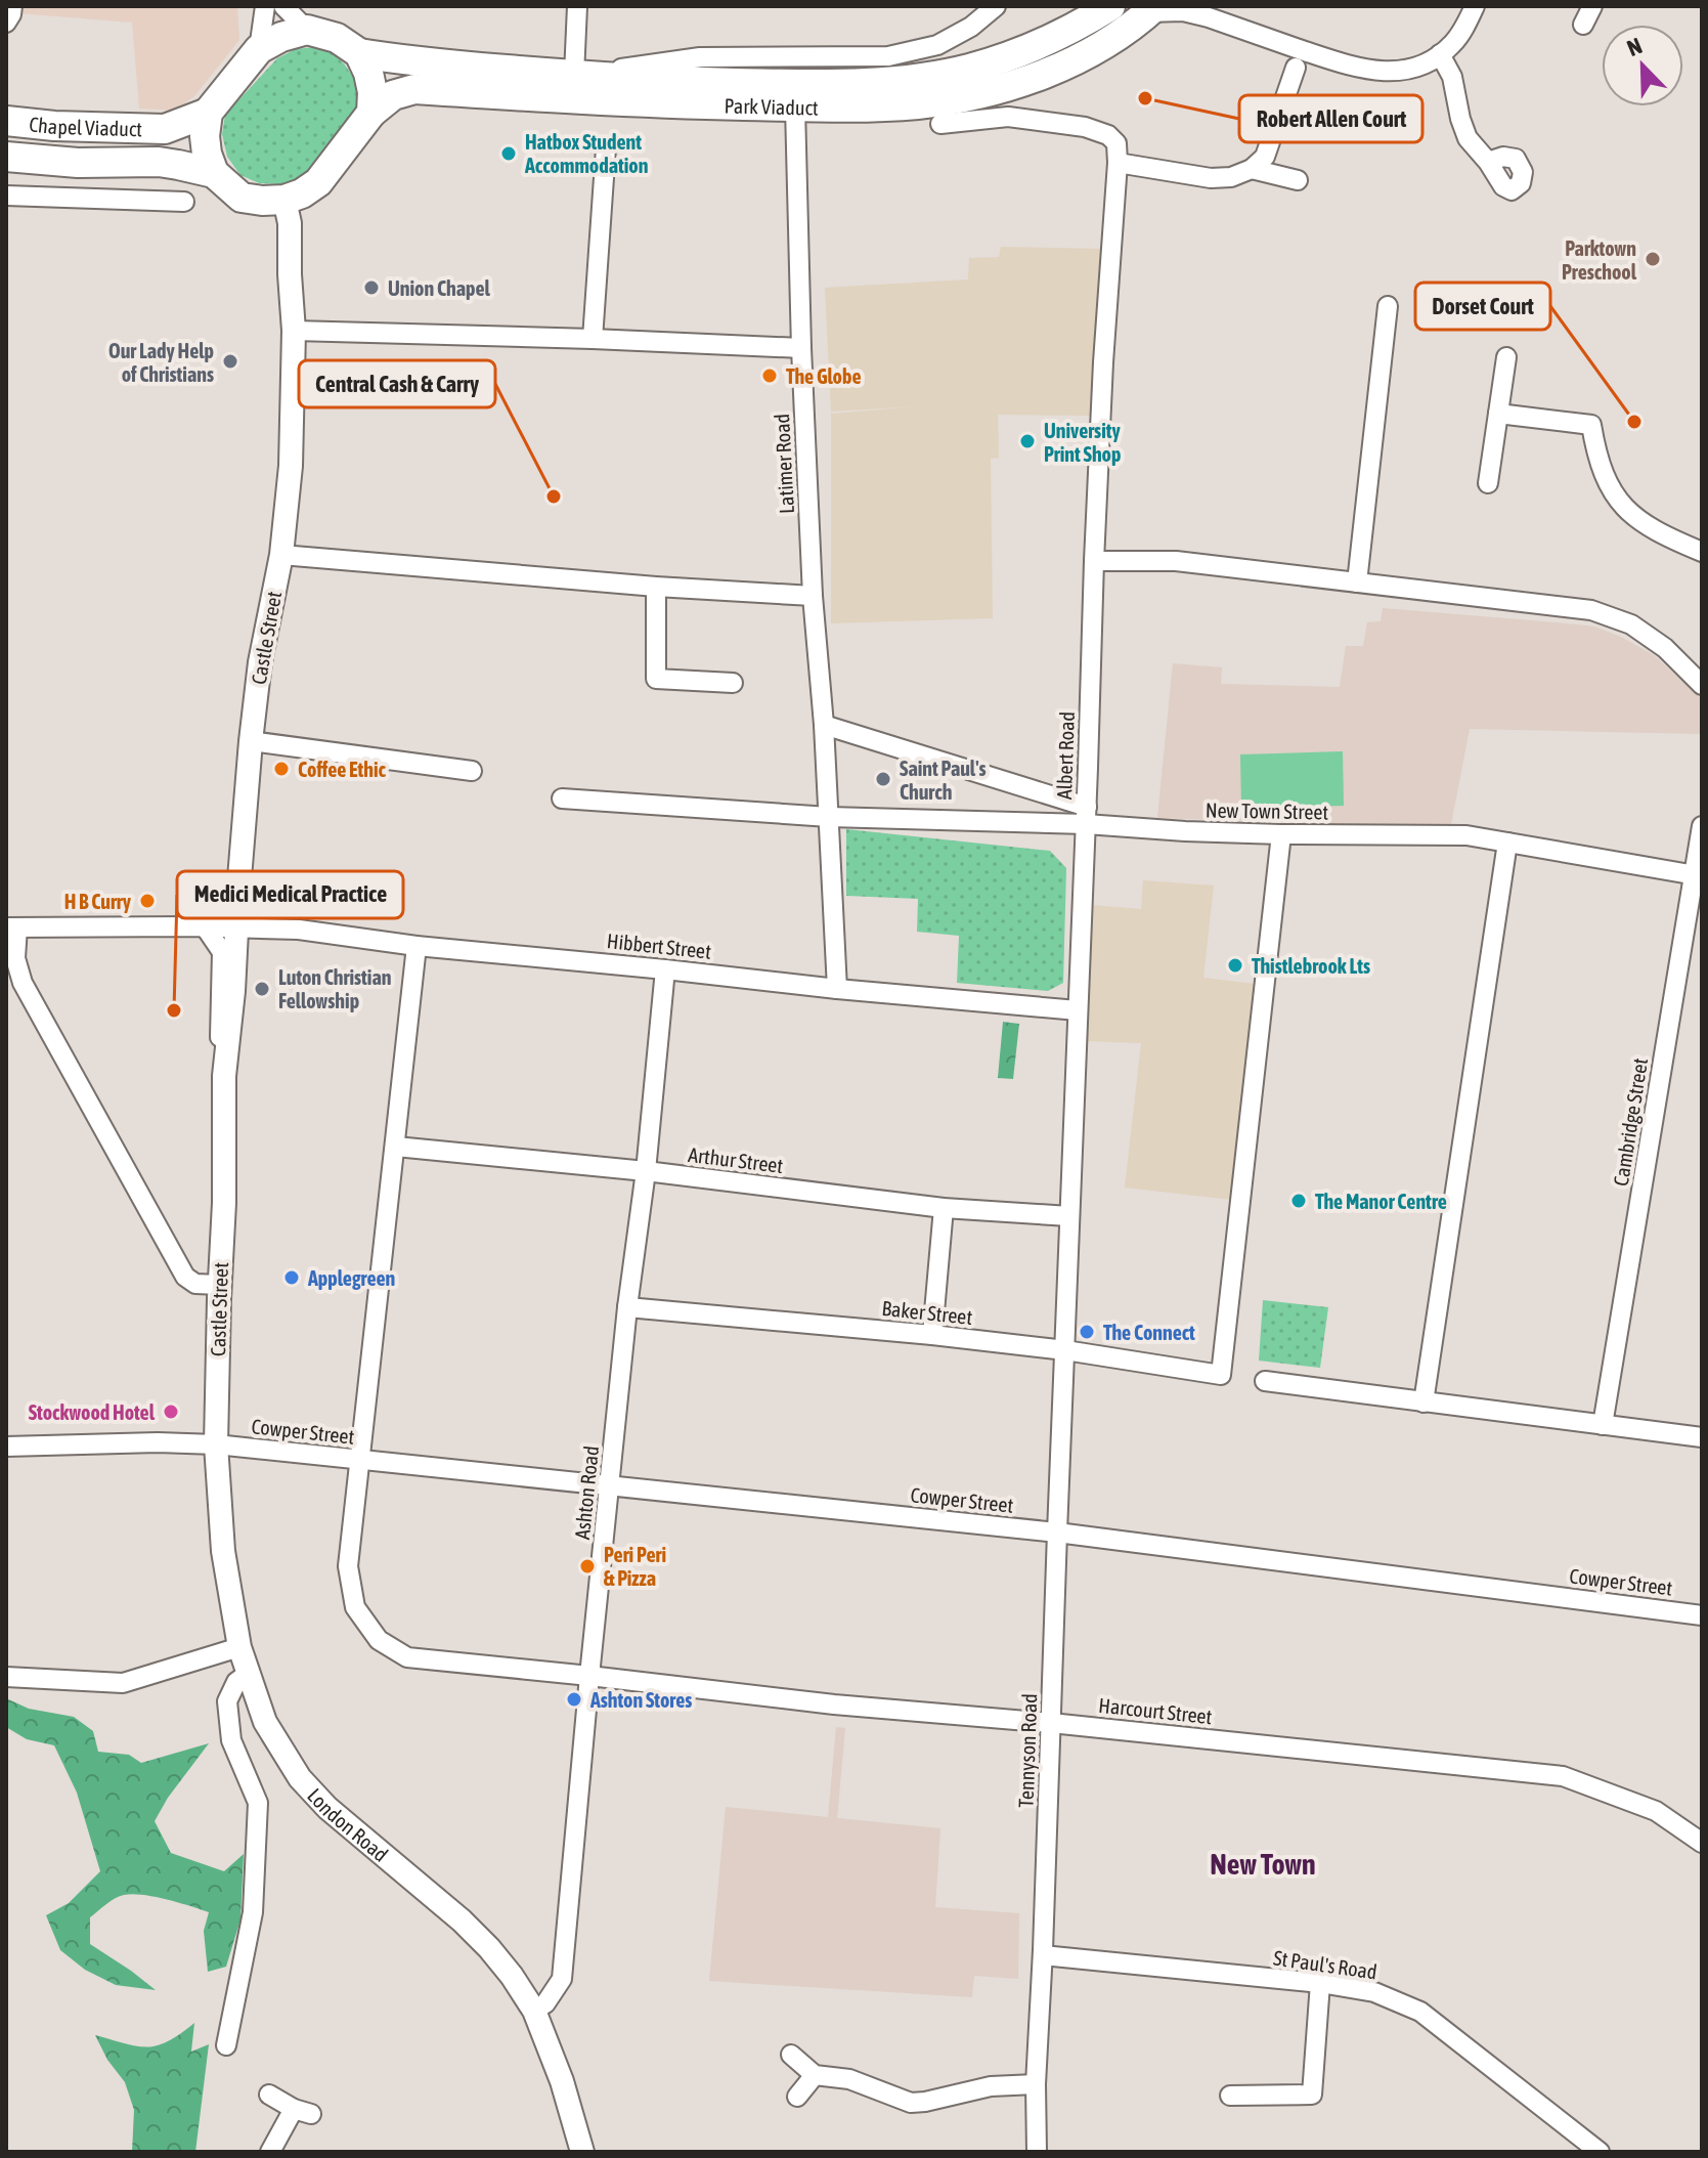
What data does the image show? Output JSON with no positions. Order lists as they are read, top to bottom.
{
  "streets": {
    "highway": ["Park Viaduct", "Chapel Viaduct"],
    "street": [
      "Latimer Road",
      "Castle Street",
      "Albert Road",
      "New Town Street",
      "Hibbert Street",
      "Cambridge Street",
      "Arthur Street",
      "Baker Street",
      "Cowper Street",
      "Ashton Road",
      "Harcourt Street",
      "Tennyson Road",
      "London Road",
      "St Paul's Road"
    ]
  },
  "crossings": [
    ["Park Viaduct", "Chapel Viaduct"],
    ["Park Viaduct", "Latimer Road"],
    ["Park Viaduct", "Castle Street"],
    ["Chapel Viaduct", "Castle Street"],
    ["Latimer Road", "New Town Street"],
    ["Latimer Road", "Hibbert Street"],
    ["Castle Street", "Hibbert Street"],
    ["Castle Street", "Cowper Street"],
    ["Castle Street", "London Road"],
    ["Albert Road", "New Town Street"],
    ["Albert Road", "Hibbert Street"],
    ["Albert Road", "Arthur Street"],
    ["Albert Road", "Baker Street"],
    ["Albert Road", "Tennyson Road"],
    ["New Town Street", "Cambridge Street"],
    ["New Town Street", "Baker Street"],
    ["Hibbert Street", "Ashton Road"],
    ["Hibbert Street", "Harcourt Street"],
    ["Arthur Street", "Ashton Road"],
    ["Arthur Street", "Harcourt Street"],
    ["Baker Street", "Ashton Road"],
    ["Baker Street", "Tennyson Road"],
    ["Cowper Street", "Ashton Road"],
    ["Cowper Street", "Harcourt Street"],
    ["Cowper Street", "Tennyson Road"],
    ["Cowper Street", "London Road"],
    ["Ashton Road", "Harcourt Street"],
    ["Ashton Road", "London Road"],
    ["Harcourt Street", "Tennyson Road"],
    ["Tennyson Road", "St Paul's Road"]
  ],
  "districts": ["New Town"],
  "places": [
    "Robert Allen Court",
    "Hatbox Student Accommodation",
    "Parktown Preschool",
    "Union Chapel",
    "Our Lady Help of Christians",
    "The Globe",
    "Dorset Court",
    "University Print Shop",
    "Central Cash & Carry",
    "Coffee Ethic",
    "Saint Paul's Church",
    "H B Curry",
    "Thistlebrook Lts",
    "Luton Christian Fellowship",
    "Medici Medical Practice",
    "The Manor Centre",
    "Applegreen",
    "The Connect",
    "Stockwood Hotel",
    "Peri Peri & Pizza",
    "Ashton Stores"
  ],
  "north": "top left"
}
